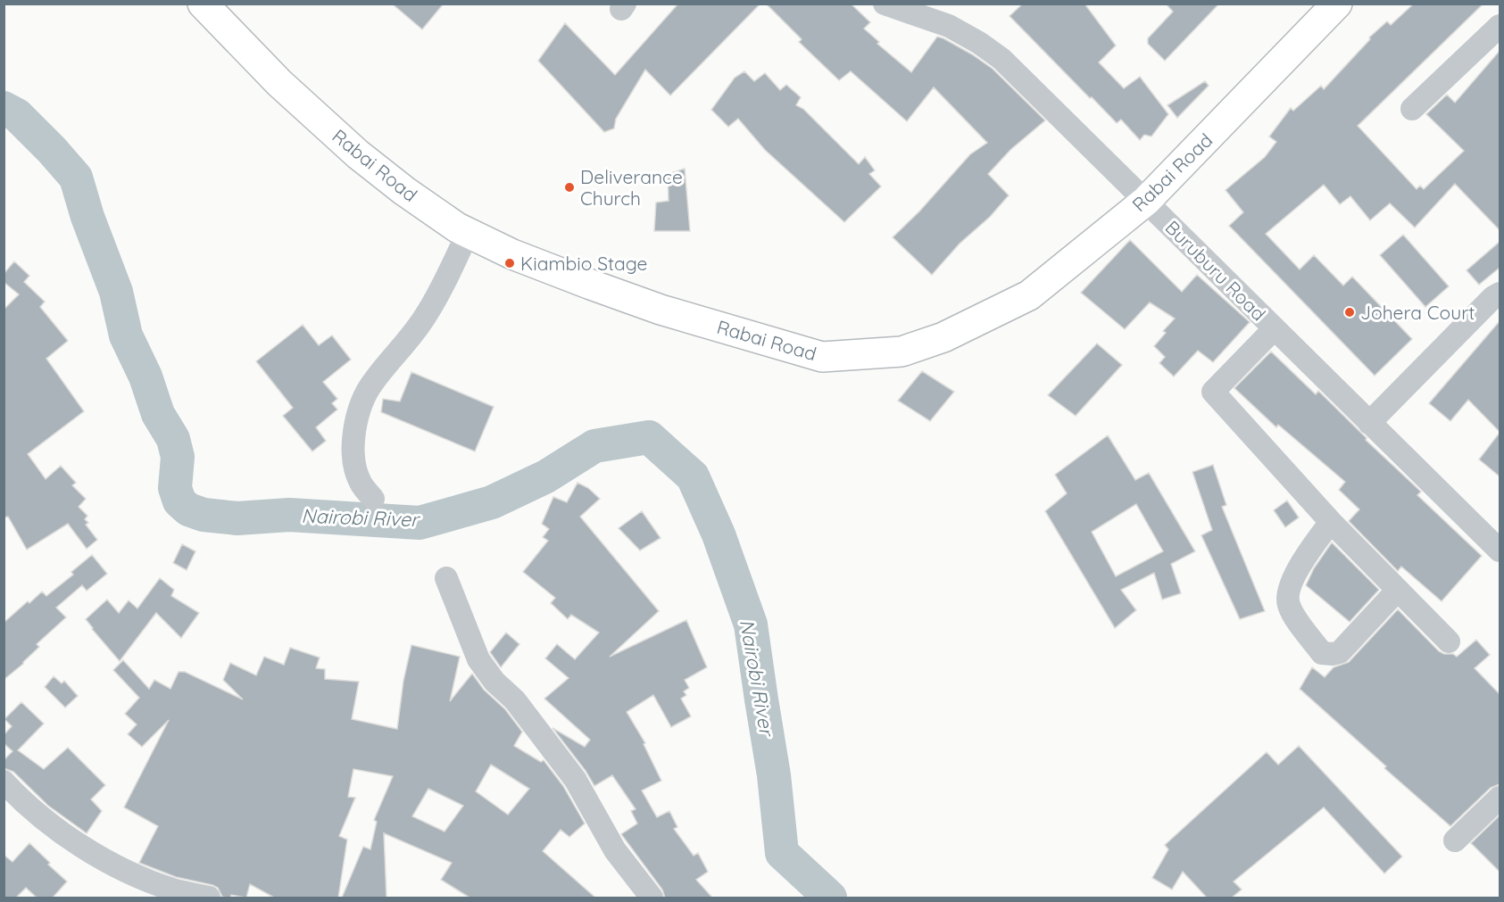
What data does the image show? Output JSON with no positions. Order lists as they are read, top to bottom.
{
  "streets": {
    "main road": ["Rabai Road"],
    "street": ["Buruburu Road"]
  },
  "crossings": [
    ["Rabai Road", "Buruburu Road"]
  ],
  "water": ["Nairobi River"],
  "places": ["Deliverance Church", "Kiambio Stage", "Johera Court"]
}
